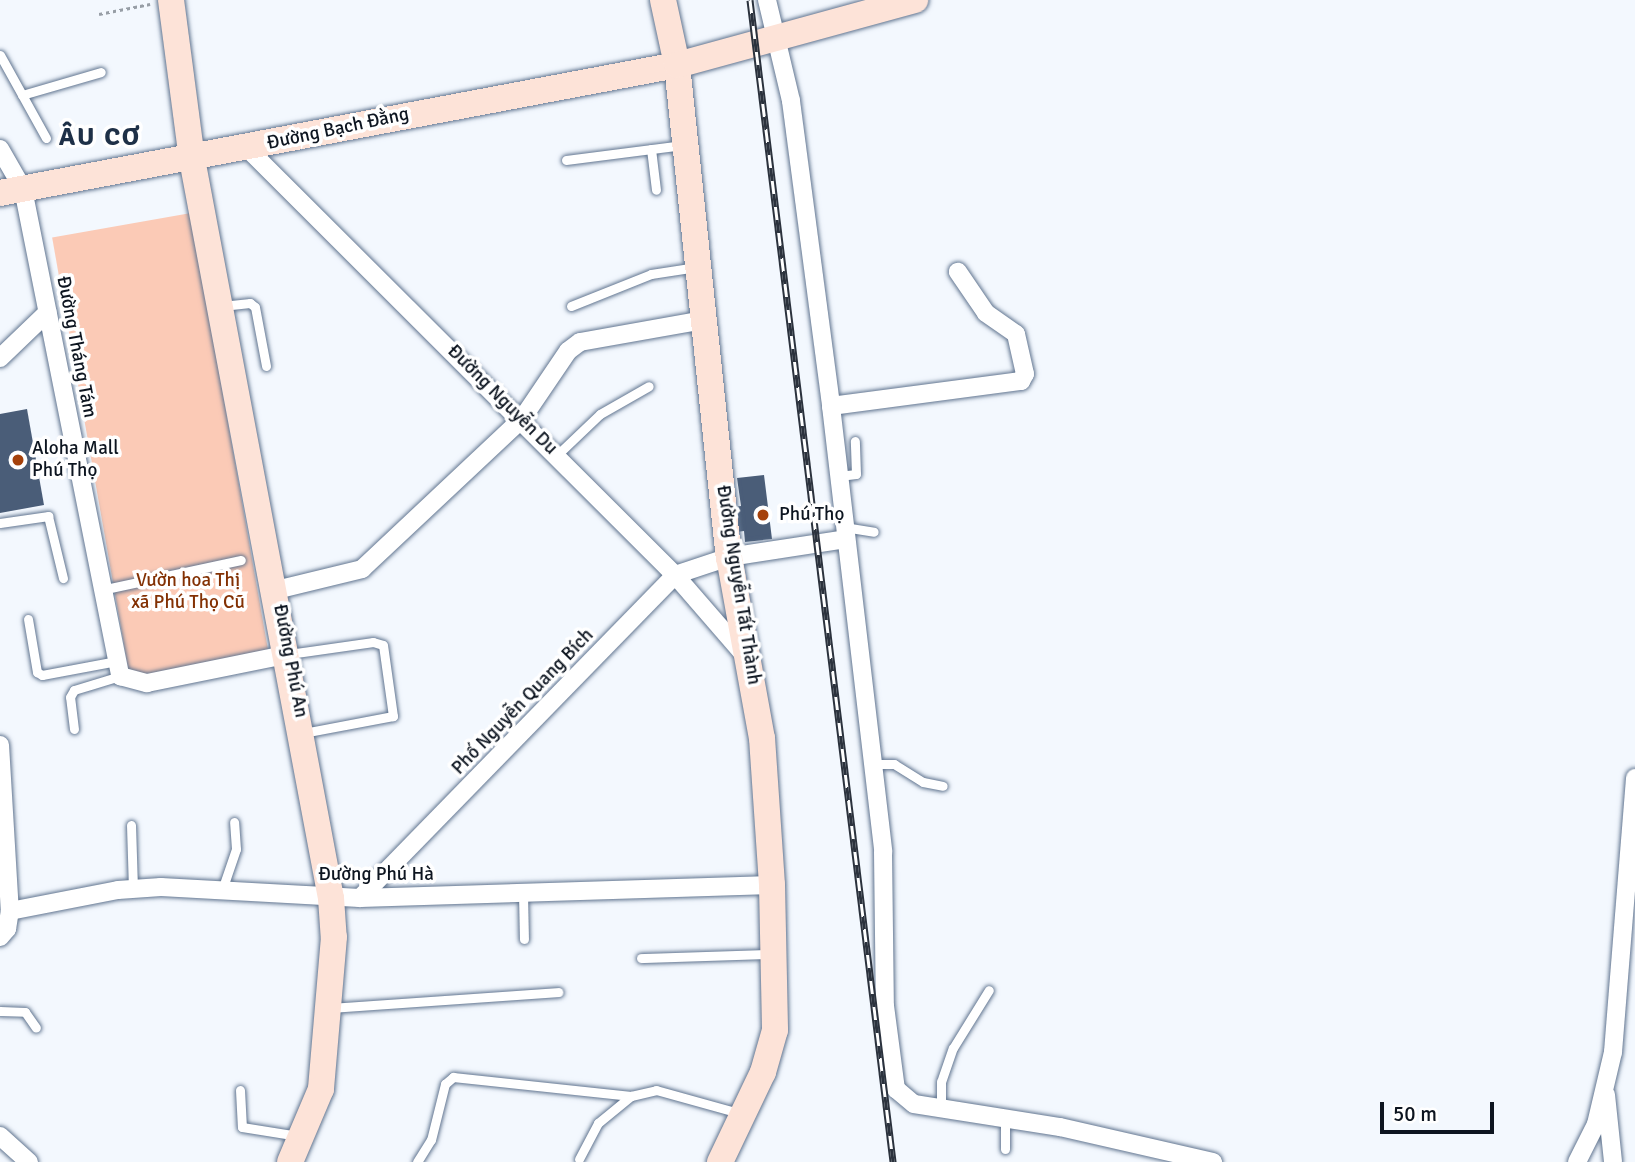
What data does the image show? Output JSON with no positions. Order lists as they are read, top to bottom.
{
  "streets": {
    "street": [
      "Đường Bạch Đằng",
      "Đường Tháng Tám",
      "Đường Nguyễn Du",
      "Đường Nguyễn Tất Thành",
      "Đường Phú An",
      "Phố Nguyễn Quang Bích",
      "Đường Phú Hà"
    ]
  },
  "crossings": [
    ["Đường Bạch Đằng", "Đường Tháng Tám"],
    ["Đường Bạch Đằng", "Đường Nguyễn Du"],
    ["Đường Bạch Đằng", "Đường Nguyễn Tất Thành"],
    ["Đường Bạch Đằng", "Đường Phú An"],
    ["Đường Nguyễn Du", "Đường Nguyễn Tất Thành"],
    ["Đường Nguyễn Du", "Phố Nguyễn Quang Bích"],
    ["Đường Nguyễn Tất Thành", "Phố Nguyễn Quang Bích"],
    ["Đường Nguyễn Tất Thành", "Đường Phú Hà"],
    ["Đường Phú An", "Đường Phú Hà"],
    ["Phố Nguyễn Quang Bích", "Đường Phú Hà"]
  ],
  "districts": ["ÂU CƠ"],
  "parks": ["Vườn hoa Thị xã Phú Thọ Cũ"],
  "places": ["Aloha Mall Phú Thọ", "Phú Thọ"],
  "scale_bar": "50 m"
}
